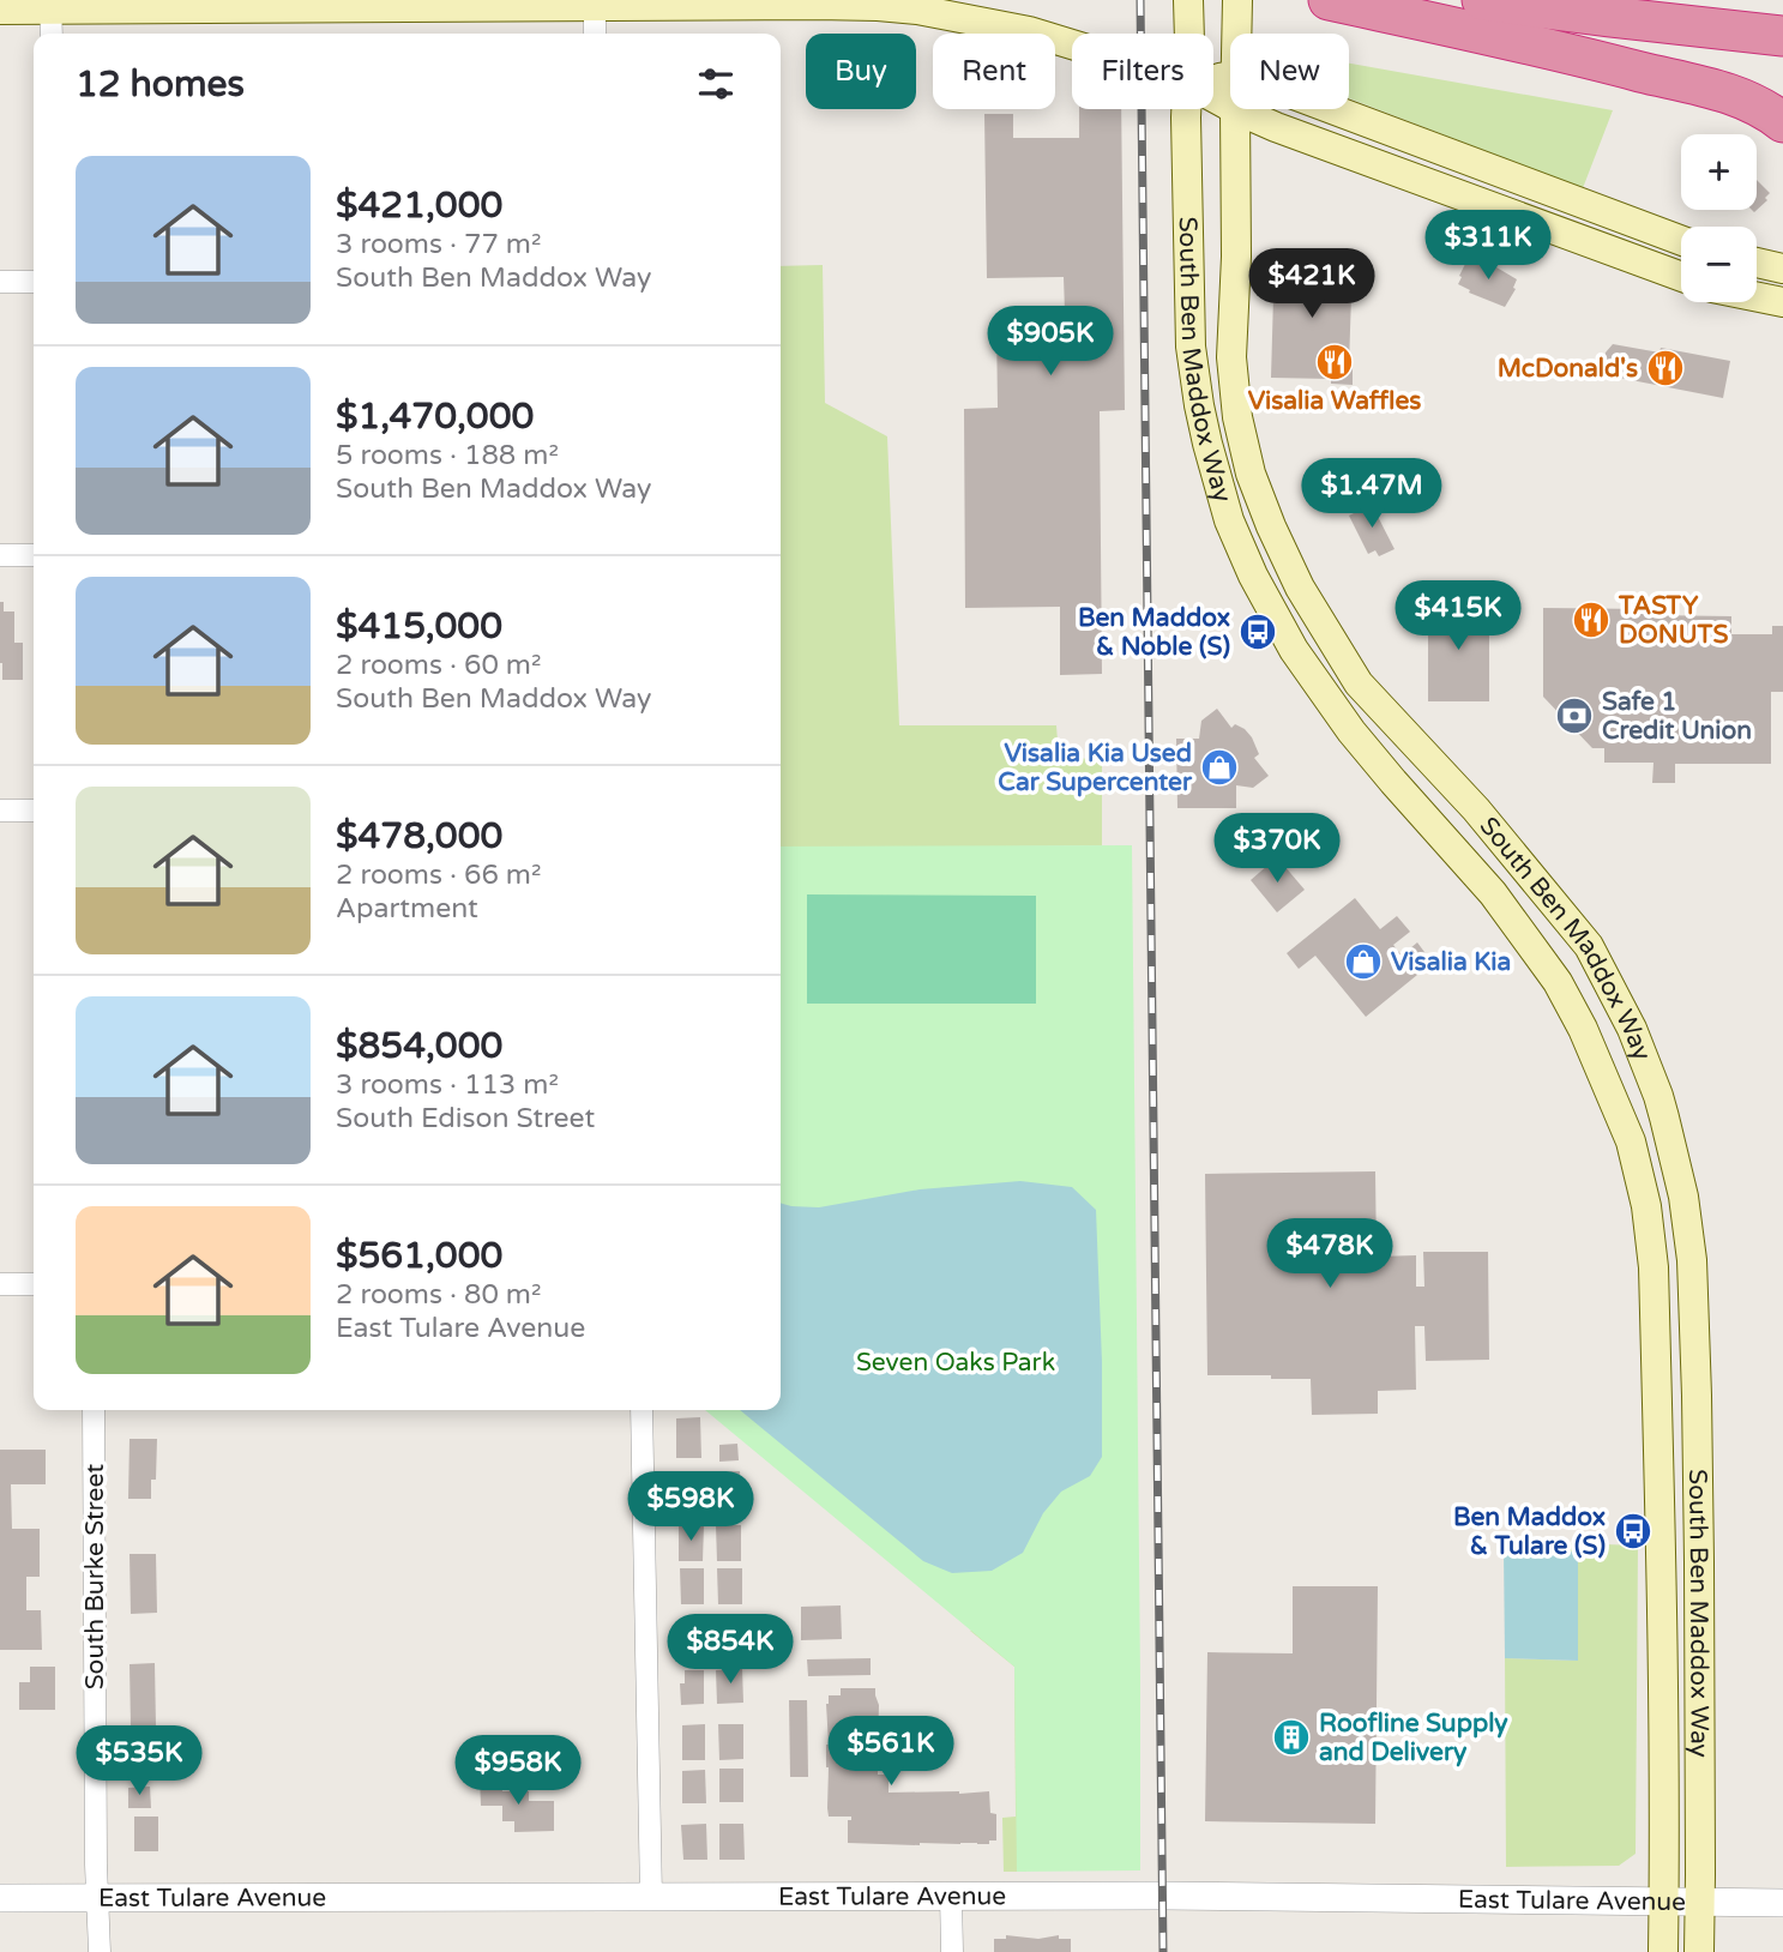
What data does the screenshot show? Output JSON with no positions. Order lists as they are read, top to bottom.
{
  "streets": {
    "main road": ["South Ben Maddox Way"],
    "street": ["South Burke Street", "East Tulare Avenue"]
  },
  "crossings": [
    ["South Ben Maddox Way", "East Tulare Avenue"],
    ["South Burke Street", "East Tulare Avenue"]
  ],
  "parks": ["Seven Oaks Park"],
  "places": {
    "restaurant": ["Visalia Waffles", "McDonald's", "TASTY DONUTS"],
    "bus stop": ["Ben Maddox & Noble (S)", "Ben Maddox & Tulare (S)"],
    "bank": ["Safe 1 Credit Union"],
    "shop": ["Visalia Kia Used Car Supercenter", "Visalia Kia"],
    "building": ["Roofline Supply and Delivery"]
  },
  "page": {
    "chip": [
      "Buy",
      "Rent",
      "Filters",
      "New"
    ],
    "heading": "12 homes",
    "map_buttons": ["+", "−"],
    "list": [
      {
        "name": "$421,000",
        "note": "3 rooms · 77 m² · South Ben Maddox Way"
      },
      {
        "name": "$1,470,000",
        "note": "5 rooms · 188 m² · South Ben Maddox Way"
      },
      {
        "name": "$415,000",
        "note": "2 rooms · 60 m² · South Ben Maddox Way"
      },
      {
        "name": "$478,000",
        "note": "2 rooms · 66 m² · Apartment"
      },
      {
        "name": "$854,000",
        "note": "3 rooms · 113 m² · South Edison Street"
      },
      {
        "name": "$561,000",
        "note": "2 rooms · 80 m² · East Tulare Avenue"
      }
    ],
    "price": [
      "$311K",
      "$421K",
      "$905K",
      "$1.47M",
      "$415K",
      "$370K",
      "$478K",
      "$598K",
      "$854K",
      "$561K",
      "$535K",
      "$958K"
    ]
  }
}
